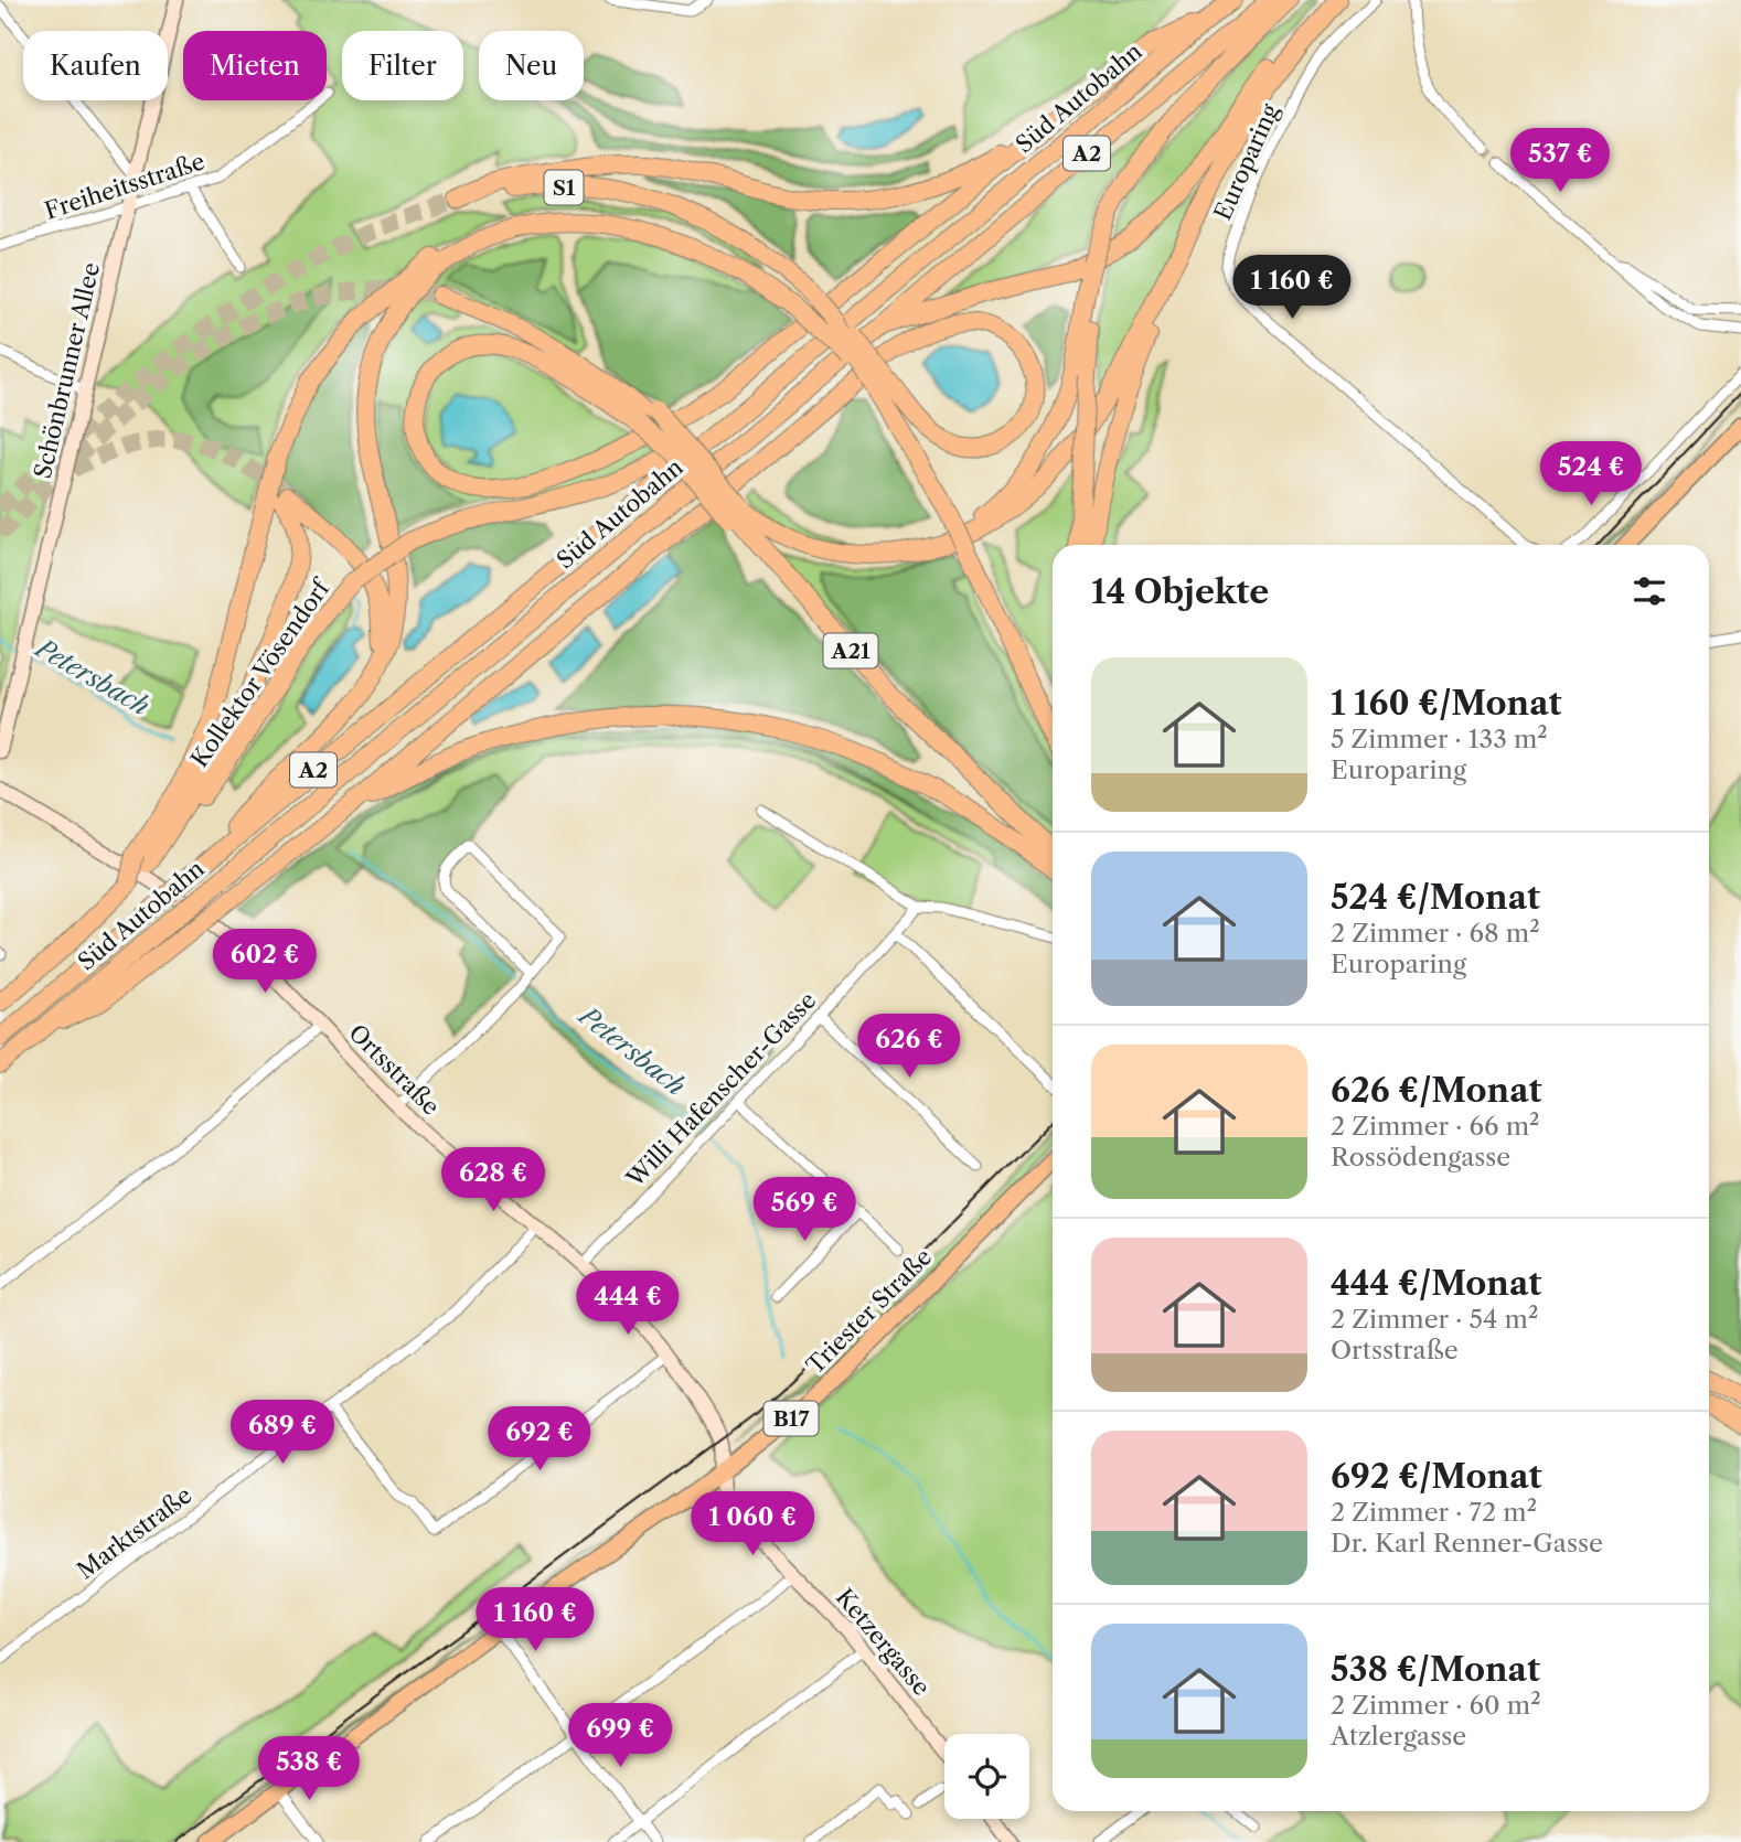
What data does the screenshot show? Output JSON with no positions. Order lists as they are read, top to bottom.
{
  "streets": {
    "highway": [
      "Süd Autobahn",
      "A2",
      "S1",
      "A21",
      "Kollektor Vösendorf"
    ],
    "main road": [
      "Schönbrunner Allee",
      "Ortsstraße",
      "Triester Straße",
      "B17",
      "Ketzergasse"
    ],
    "street": [
      "Europaring",
      "Freiheitsstraße",
      "Willi Hafenscher-Gasse",
      "Marktstraße"
    ]
  },
  "crossings": [
    ["Süd Autobahn", "Kollektor Vösendorf"],
    ["Freiheitsstraße", "Schönbrunner Allee"],
    ["Ortsstraße", "Willi Hafenscher-Gasse"],
    ["Ortsstraße", "Triester Straße"],
    ["Ortsstraße", "Marktstraße"],
    ["Ortsstraße", "Ketzergasse"],
    ["Triester Straße", "Ketzergasse"]
  ],
  "water": ["Petersbach"],
  "page": {
    "chip": [
      "Kaufen",
      "Mieten",
      "Filter",
      "Neu"
    ],
    "price": [
      "537 €",
      "1 160 €",
      "524 €",
      "602 €",
      "626 €",
      "628 €",
      "569 €",
      "444 €",
      "689 €",
      "692 €",
      "1 060 €",
      "1 160 €",
      "699 €",
      "538 €"
    ],
    "heading": "14 Objekte",
    "list": [
      {
        "name": "1 160 €/Monat",
        "note": "5 Zimmer · 133 m² · Europaring"
      },
      {
        "name": "524 €/Monat",
        "note": "2 Zimmer · 68 m² · Europaring"
      },
      {
        "name": "626 €/Monat",
        "note": "2 Zimmer · 66 m² · Rossödengasse"
      },
      {
        "name": "444 €/Monat",
        "note": "2 Zimmer · 54 m² · Ortsstraße"
      },
      {
        "name": "692 €/Monat",
        "note": "2 Zimmer · 72 m² · Dr. Karl Renner-Gasse"
      },
      {
        "name": "538 €/Monat",
        "note": "2 Zimmer · 60 m² · Atzlergasse"
      }
    ]
  }
}
